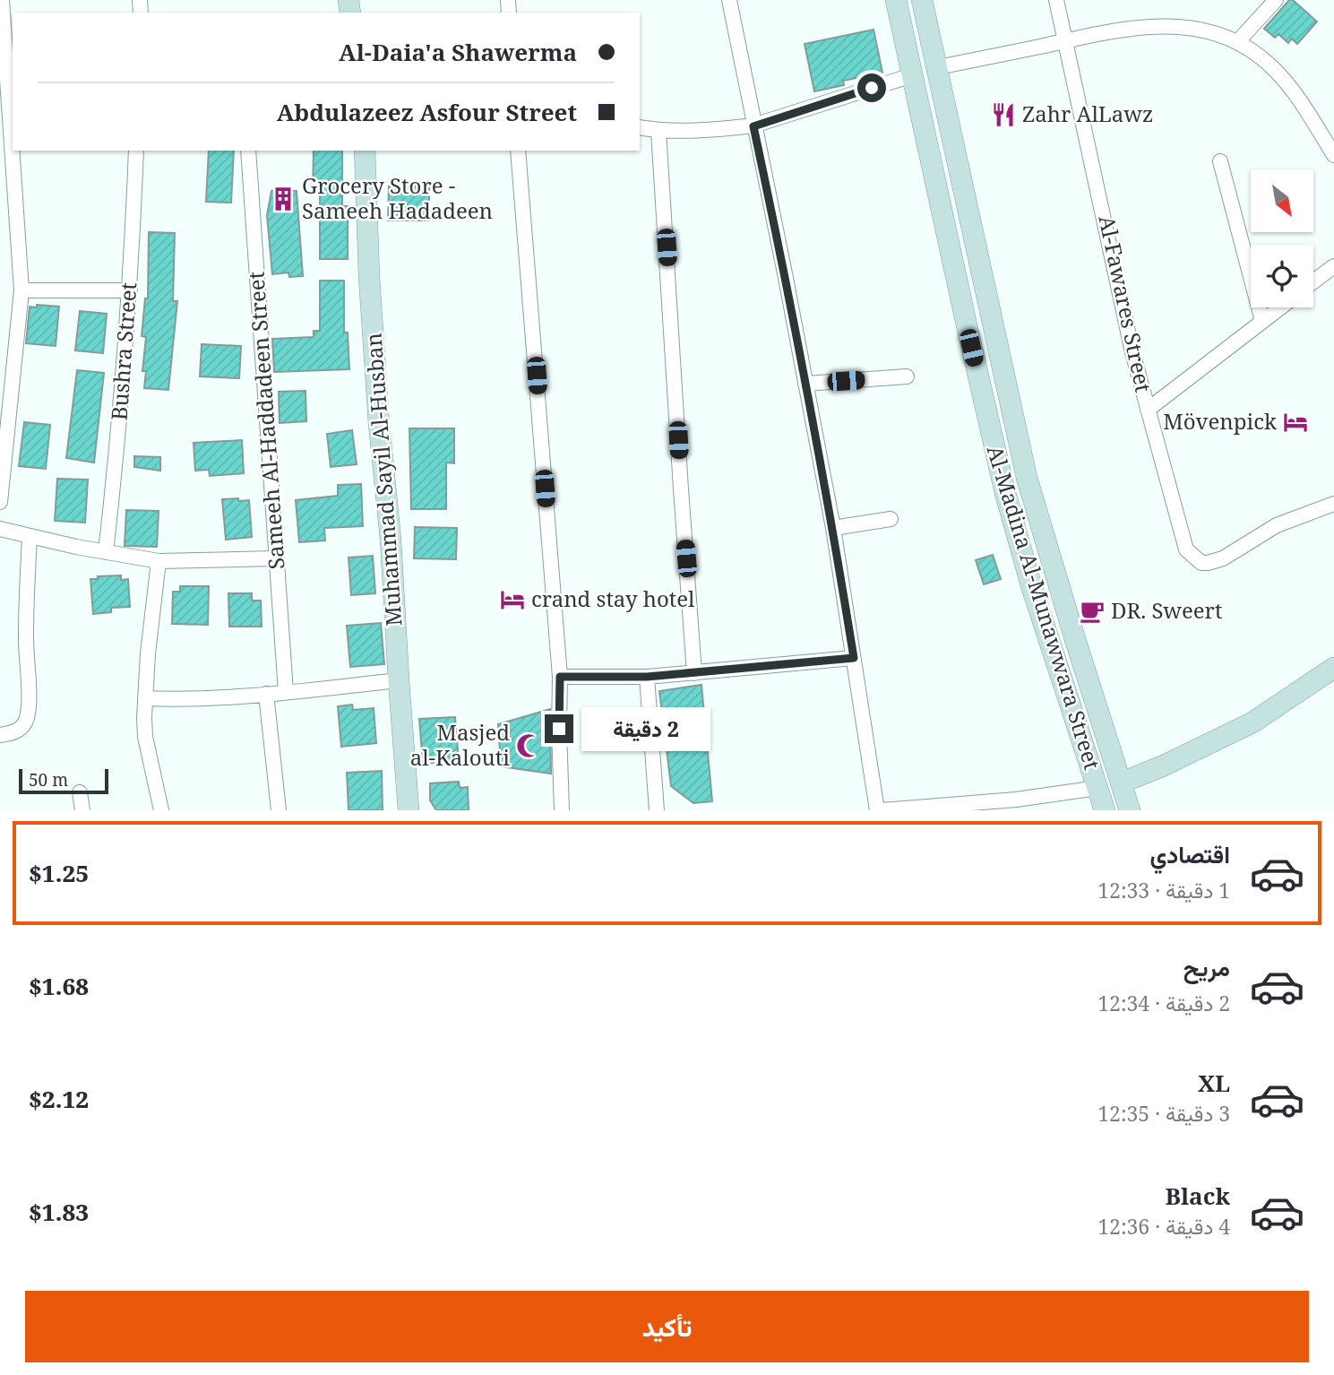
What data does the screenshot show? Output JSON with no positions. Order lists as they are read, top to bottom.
{
  "streets": {
    "main road": ["Muhammad Sayil Al-Husban", "Al-Madina Al-Munawwara Street"],
    "street": ["Al-Fawares Street", "Bushra Street", "Sameeh Al-Haddadeen Street"]
  },
  "places": {
    "restaurant": ["Zahr AlLawz"],
    "building": ["Grocery Store - Sameeh Hadadeen"],
    "hotel": ["Mövenpick", "crand stay hotel"],
    "cafe": ["DR. Sweert"],
    "mosque": ["Masjed al-Kalouti"]
  },
  "scale_bar": "50 m",
  "north": "bottom right",
  "page": {
    "banner": ["Al-Daia'a Shawerma", "Abdulazeez Asfour Street"],
    "bubble": "2 دقيقة",
    "scale": "50 m",
    "list": [
      {
        "name": "اقتصادي",
        "note": "1 دقيقة · 12:33",
        "value": "$1.25"
      },
      {
        "name": "مريح",
        "note": "2 دقيقة · 12:34",
        "value": "$1.68"
      },
      {
        "name": "XL",
        "note": "3 دقيقة · 12:35",
        "value": "$2.12"
      },
      {
        "name": "Black",
        "note": "4 دقيقة · 12:36",
        "value": "$1.83"
      }
    ],
    "buttons": "تأكيد"
  }
}
